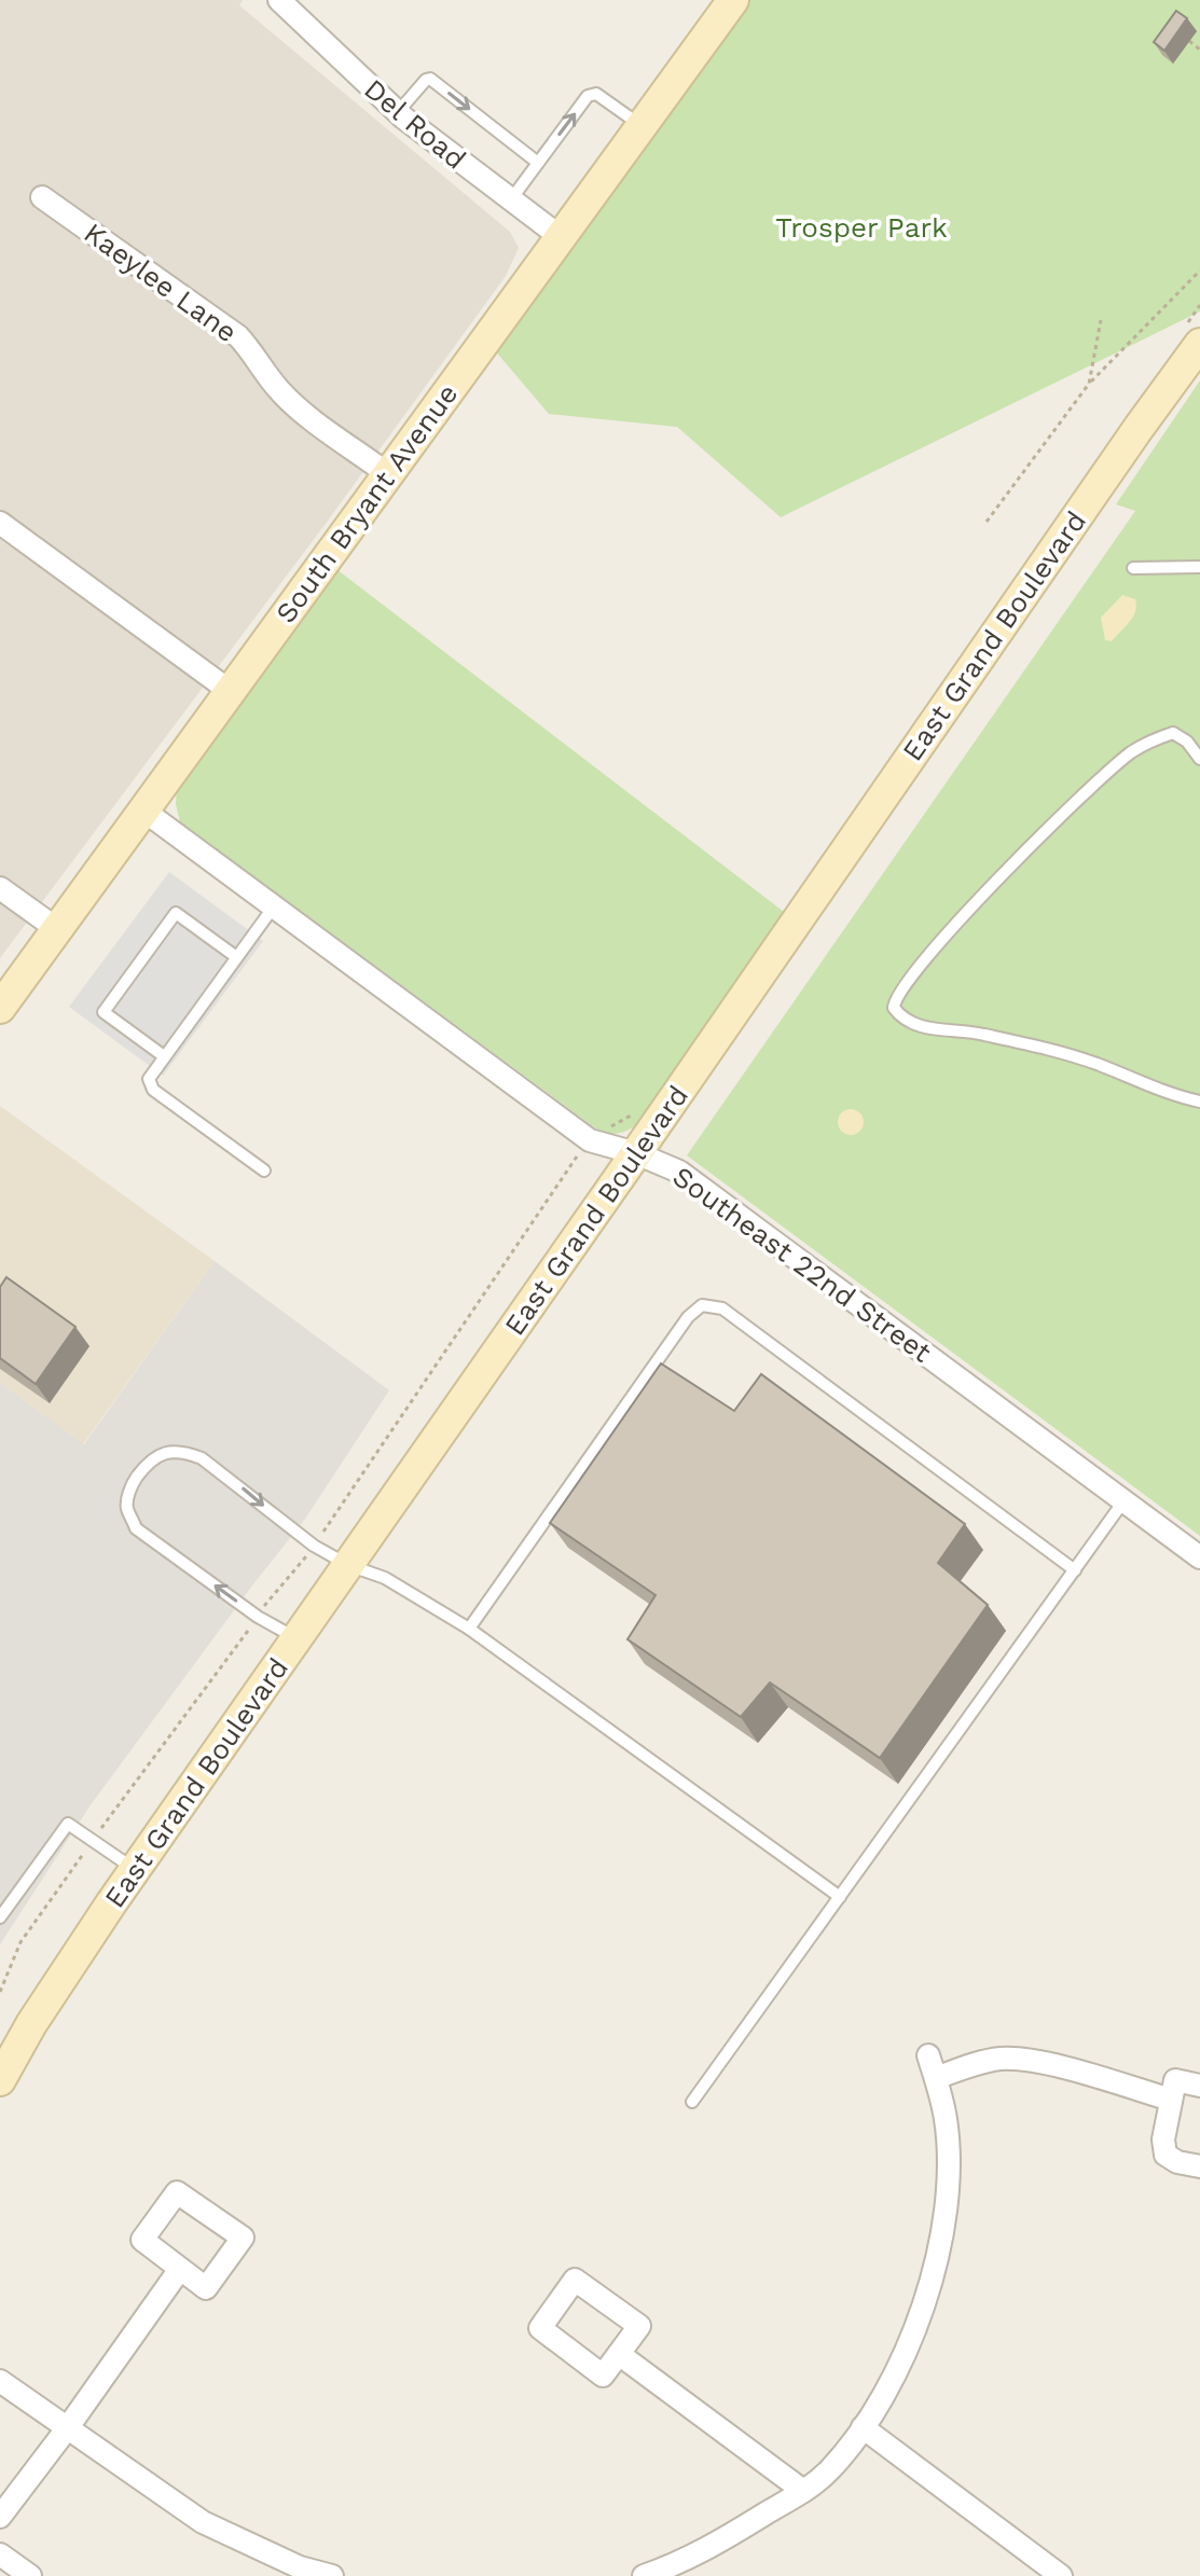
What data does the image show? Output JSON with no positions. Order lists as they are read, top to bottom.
{
  "streets": {
    "street": [
      "Del Road",
      "Kaeylee Lane",
      "South Bryant Avenue",
      "East Grand Boulevard",
      "Southeast 22nd Street"
    ]
  },
  "crossings": [
    ["Del Road", "South Bryant Avenue"],
    ["Kaeylee Lane", "South Bryant Avenue"],
    ["South Bryant Avenue", "Southeast 22nd Street"],
    ["East Grand Boulevard", "Southeast 22nd Street"]
  ],
  "parks": ["Trosper Park"]
}
